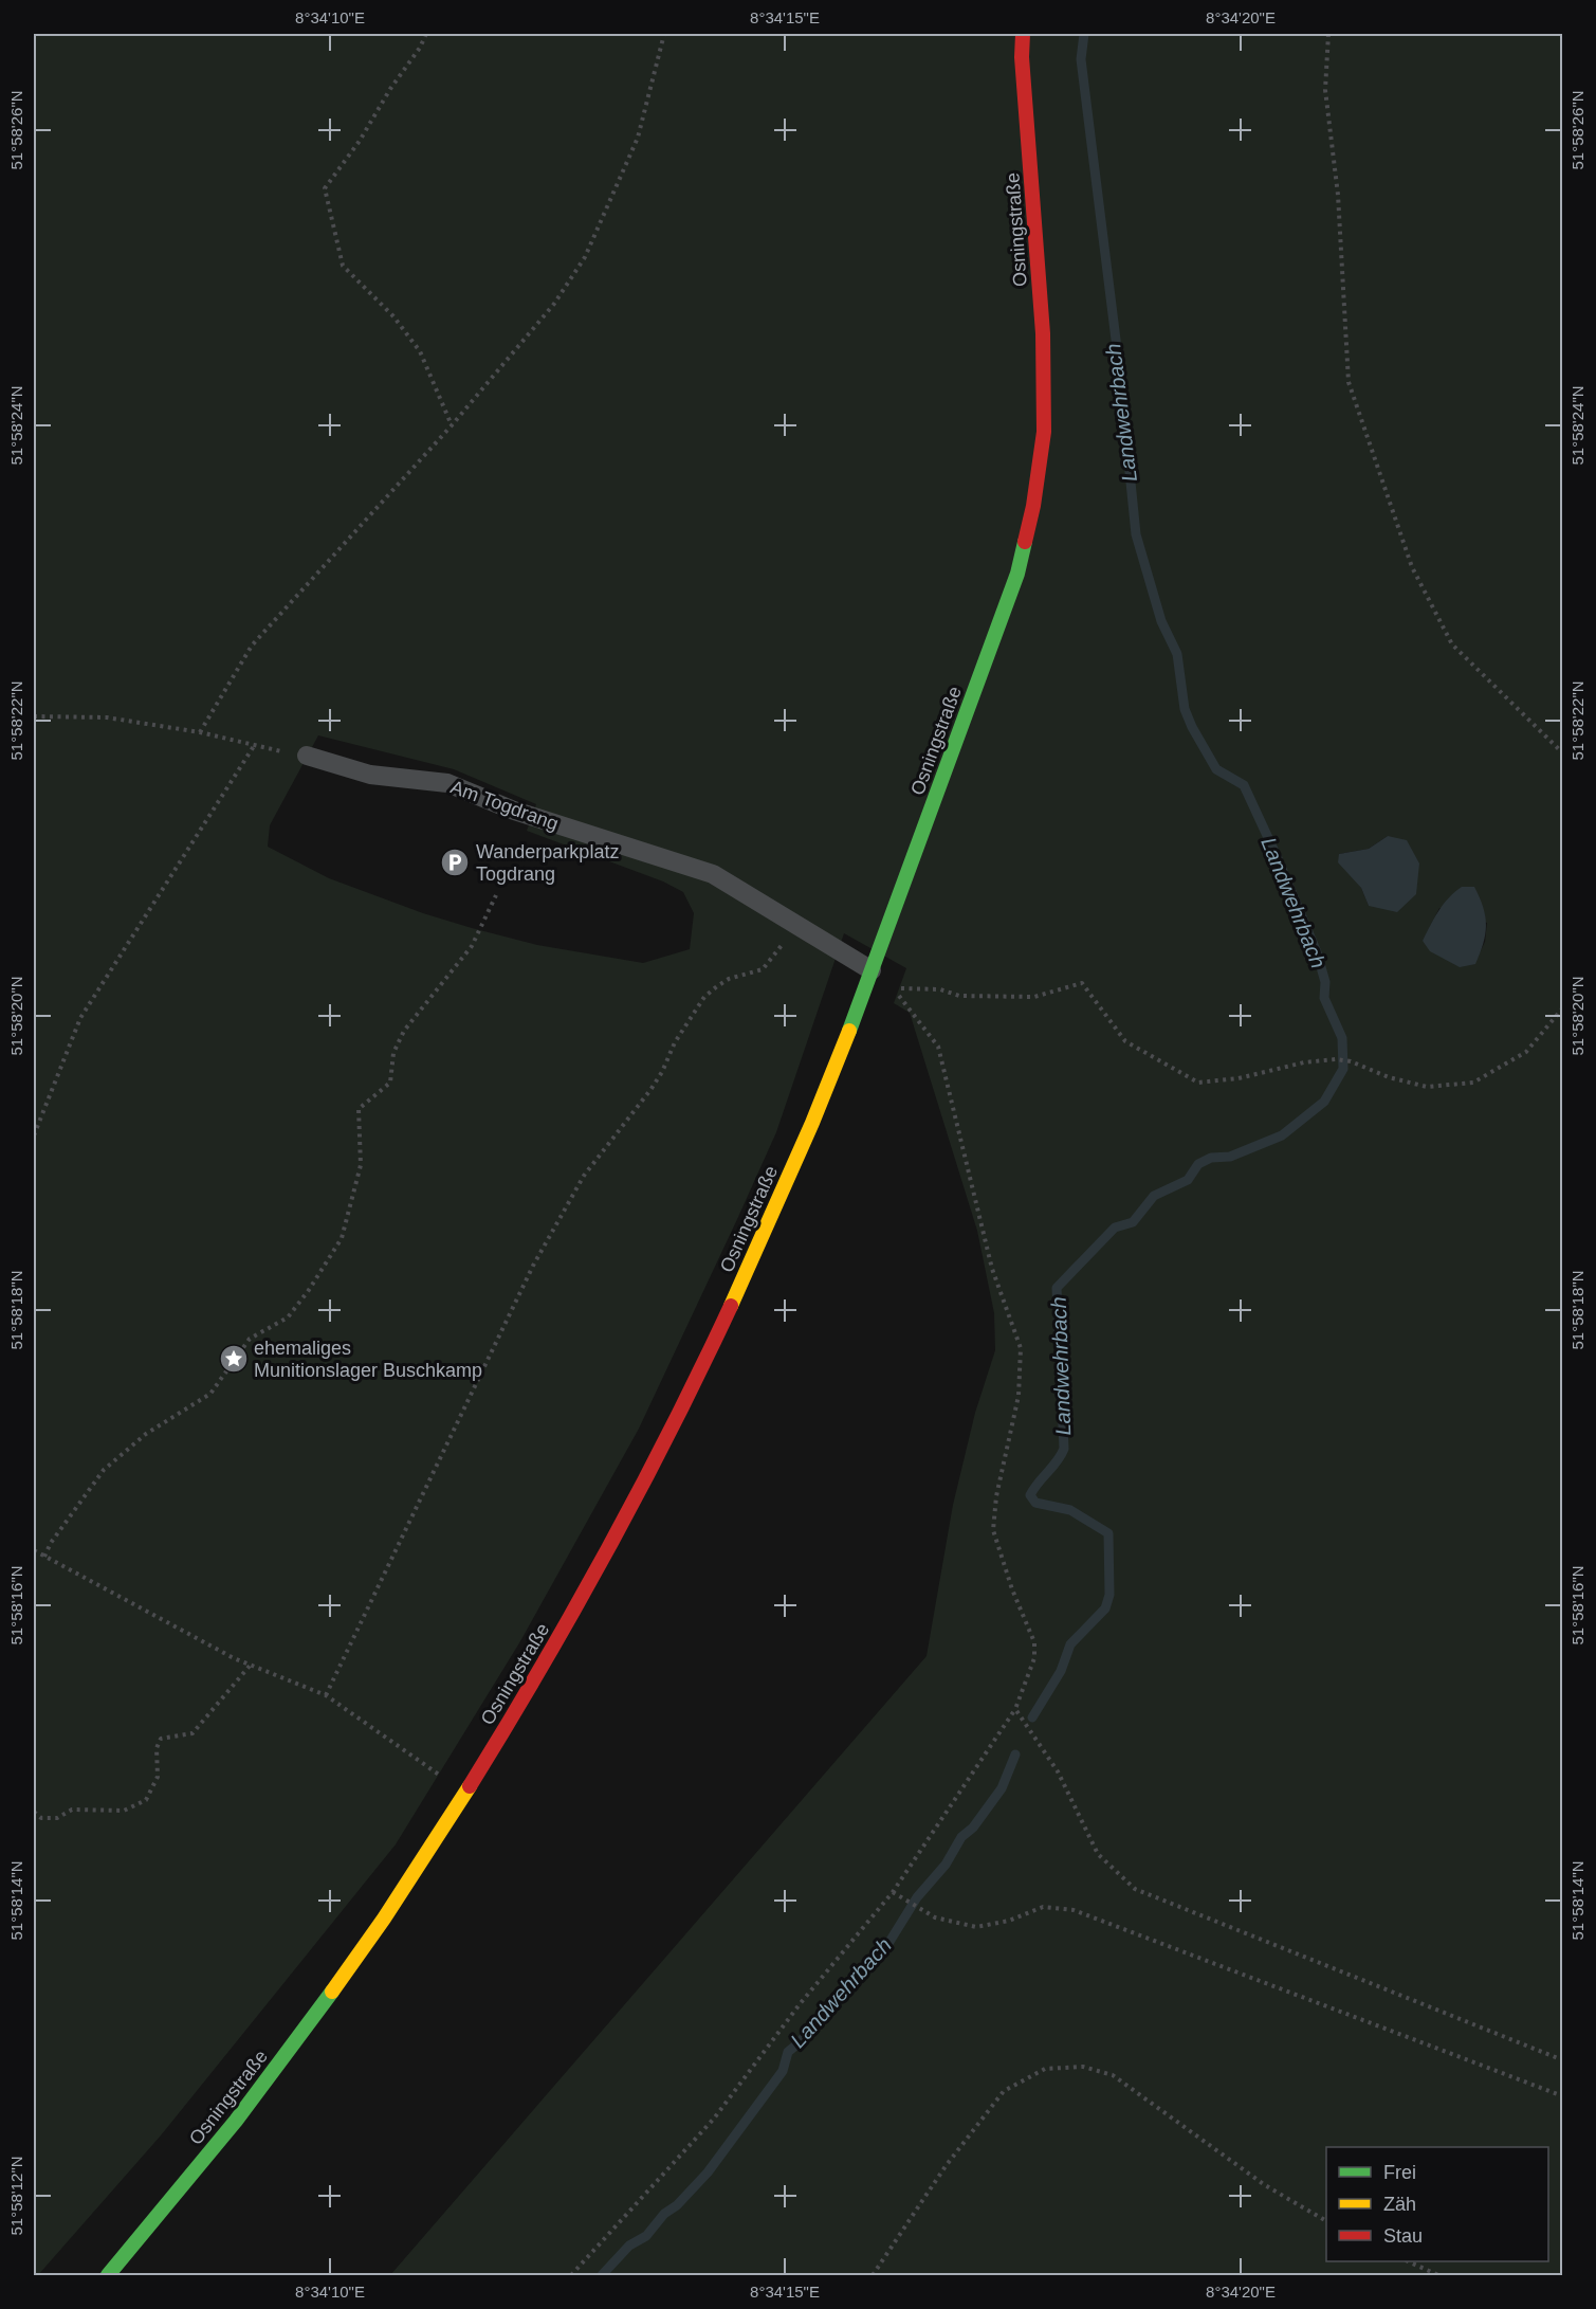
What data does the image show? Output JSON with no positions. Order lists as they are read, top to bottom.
{
  "streets": {
    "main road": ["Osningstraße"],
    "lane": ["Am Togdrang"]
  },
  "crossings": [
    ["Osningstraße", "Am Togdrang"]
  ],
  "water": ["Landwehrbach"],
  "places": {
    "parking": ["Wanderparkplatz Togdrang"],
    "place": ["ehemaliges Munitionslager Buschkamp"]
  },
  "legend": ["Frei", "Zäh", "Stau"],
  "coordinates": [
    "8°34'10\"E",
    "8°34'15\"E",
    "8°34'20\"E",
    "51°58'26\"N",
    "51°58'24\"N",
    "51°58'22\"N",
    "51°58'20\"N",
    "51°58'18\"N",
    "51°58'16\"N",
    "51°58'14\"N",
    "51°58'12\"N"
  ]
}
